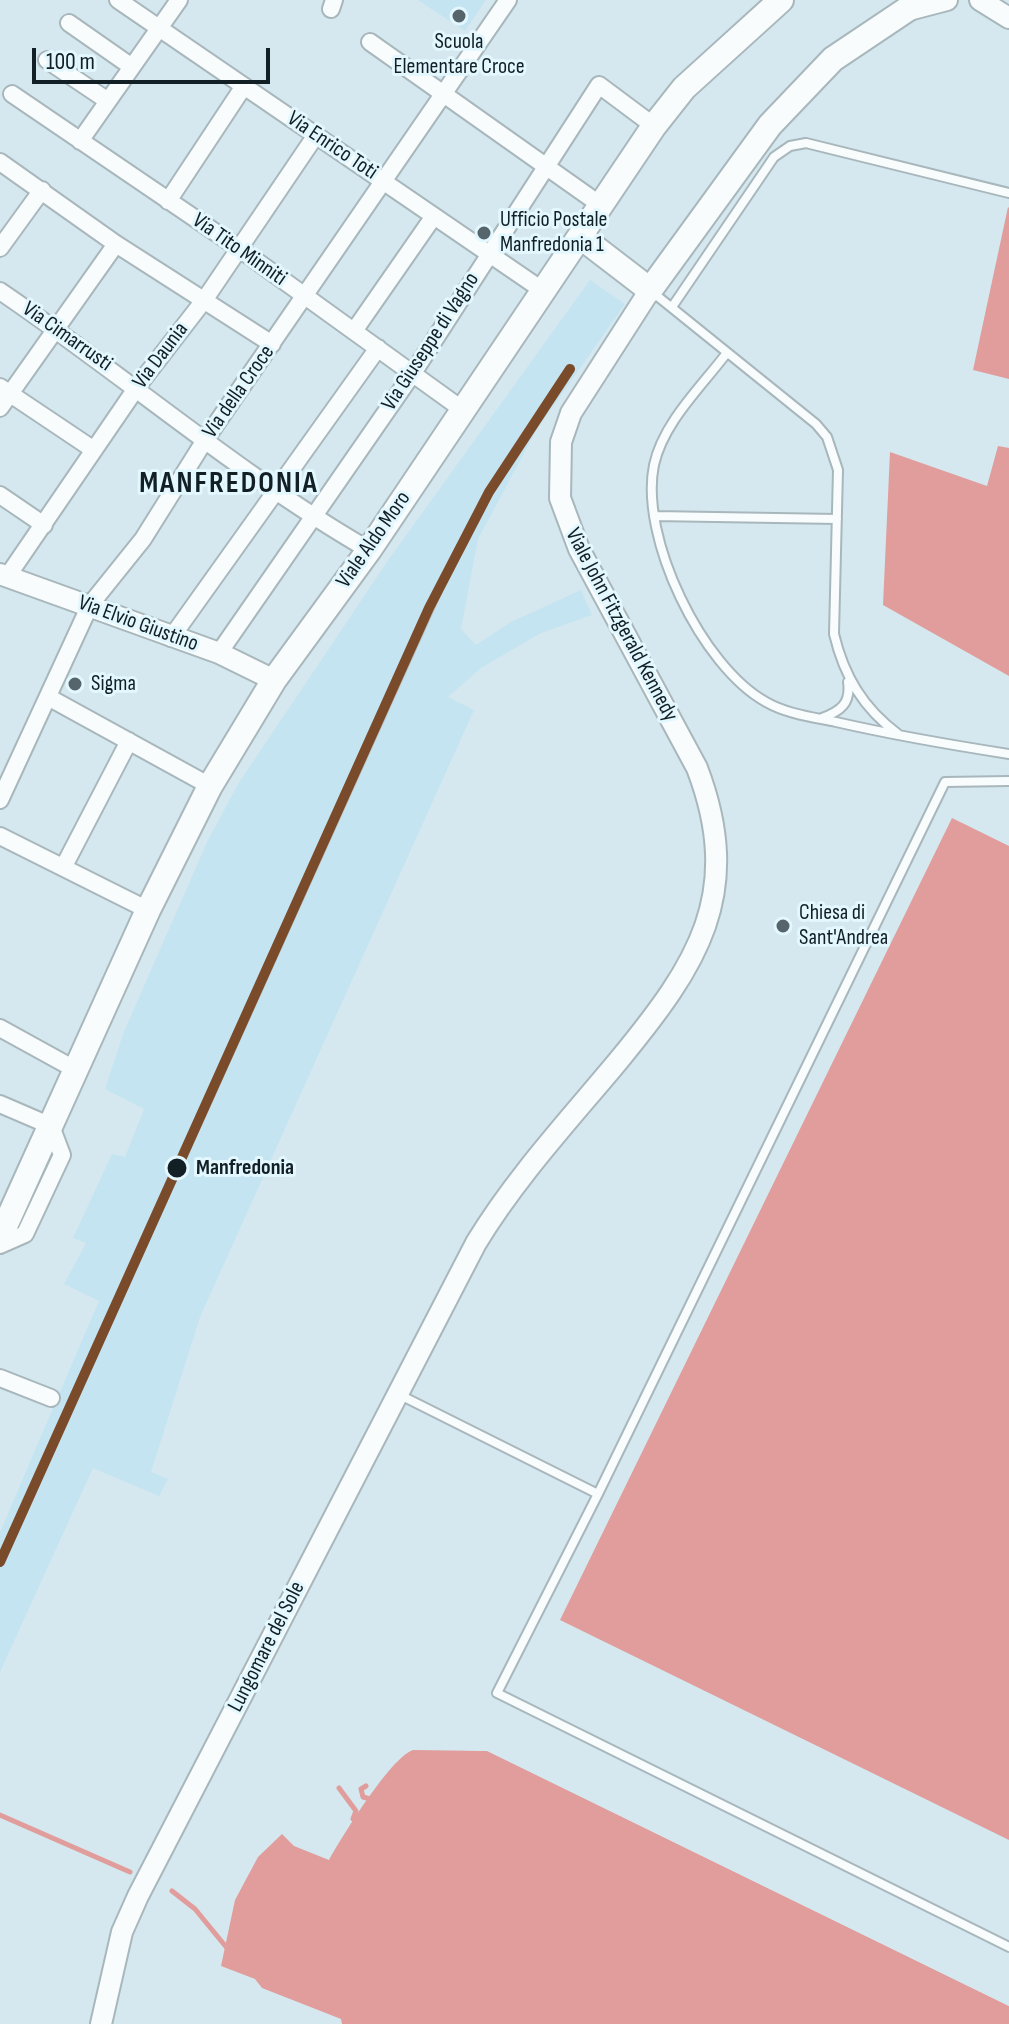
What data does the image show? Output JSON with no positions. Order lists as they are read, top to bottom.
{
  "streets": {
    "main road": ["Viale Aldo Moro", "Viale John Fitzgerald Kennedy"],
    "street": [
      "Via Enrico Toti",
      "Via Tito Minniti",
      "Via Cimarrusti",
      "Via Giuseppe di Vagno",
      "Via Daunia",
      "Via della Croce",
      "Via Elvio Giustino",
      "Lungomare del Sole"
    ]
  },
  "crossings": [
    ["Via Enrico Toti", "Via Giuseppe di Vagno"],
    ["Via Enrico Toti", "Via Daunia"],
    ["Via Enrico Toti", "Via della Croce"],
    ["Via Enrico Toti", "Viale Aldo Moro"],
    ["Via Tito Minniti", "Via Giuseppe di Vagno"],
    ["Via Tito Minniti", "Via Daunia"],
    ["Via Tito Minniti", "Via della Croce"],
    ["Via Tito Minniti", "Viale Aldo Moro"],
    ["Via Cimarrusti", "Via Giuseppe di Vagno"],
    ["Via Cimarrusti", "Via Daunia"],
    ["Via Cimarrusti", "Via della Croce"],
    ["Via Cimarrusti", "Viale Aldo Moro"],
    ["Via Giuseppe di Vagno", "Viale Aldo Moro"],
    ["Via Giuseppe di Vagno", "Via Elvio Giustino"],
    ["Via Daunia", "Via Elvio Giustino"],
    ["Via della Croce", "Via Elvio Giustino"],
    ["Viale Aldo Moro", "Via Elvio Giustino"],
    ["Viale John Fitzgerald Kennedy", "Lungomare del Sole"]
  ],
  "districts": ["MANFREDONIA"],
  "places": [
    "Scuola Elementare Croce",
    "Ufficio Postale Manfredonia 1",
    "Sigma",
    "Chiesa di Sant'Andrea",
    "Manfredonia"
  ],
  "scale_bar": "100 m"
}
